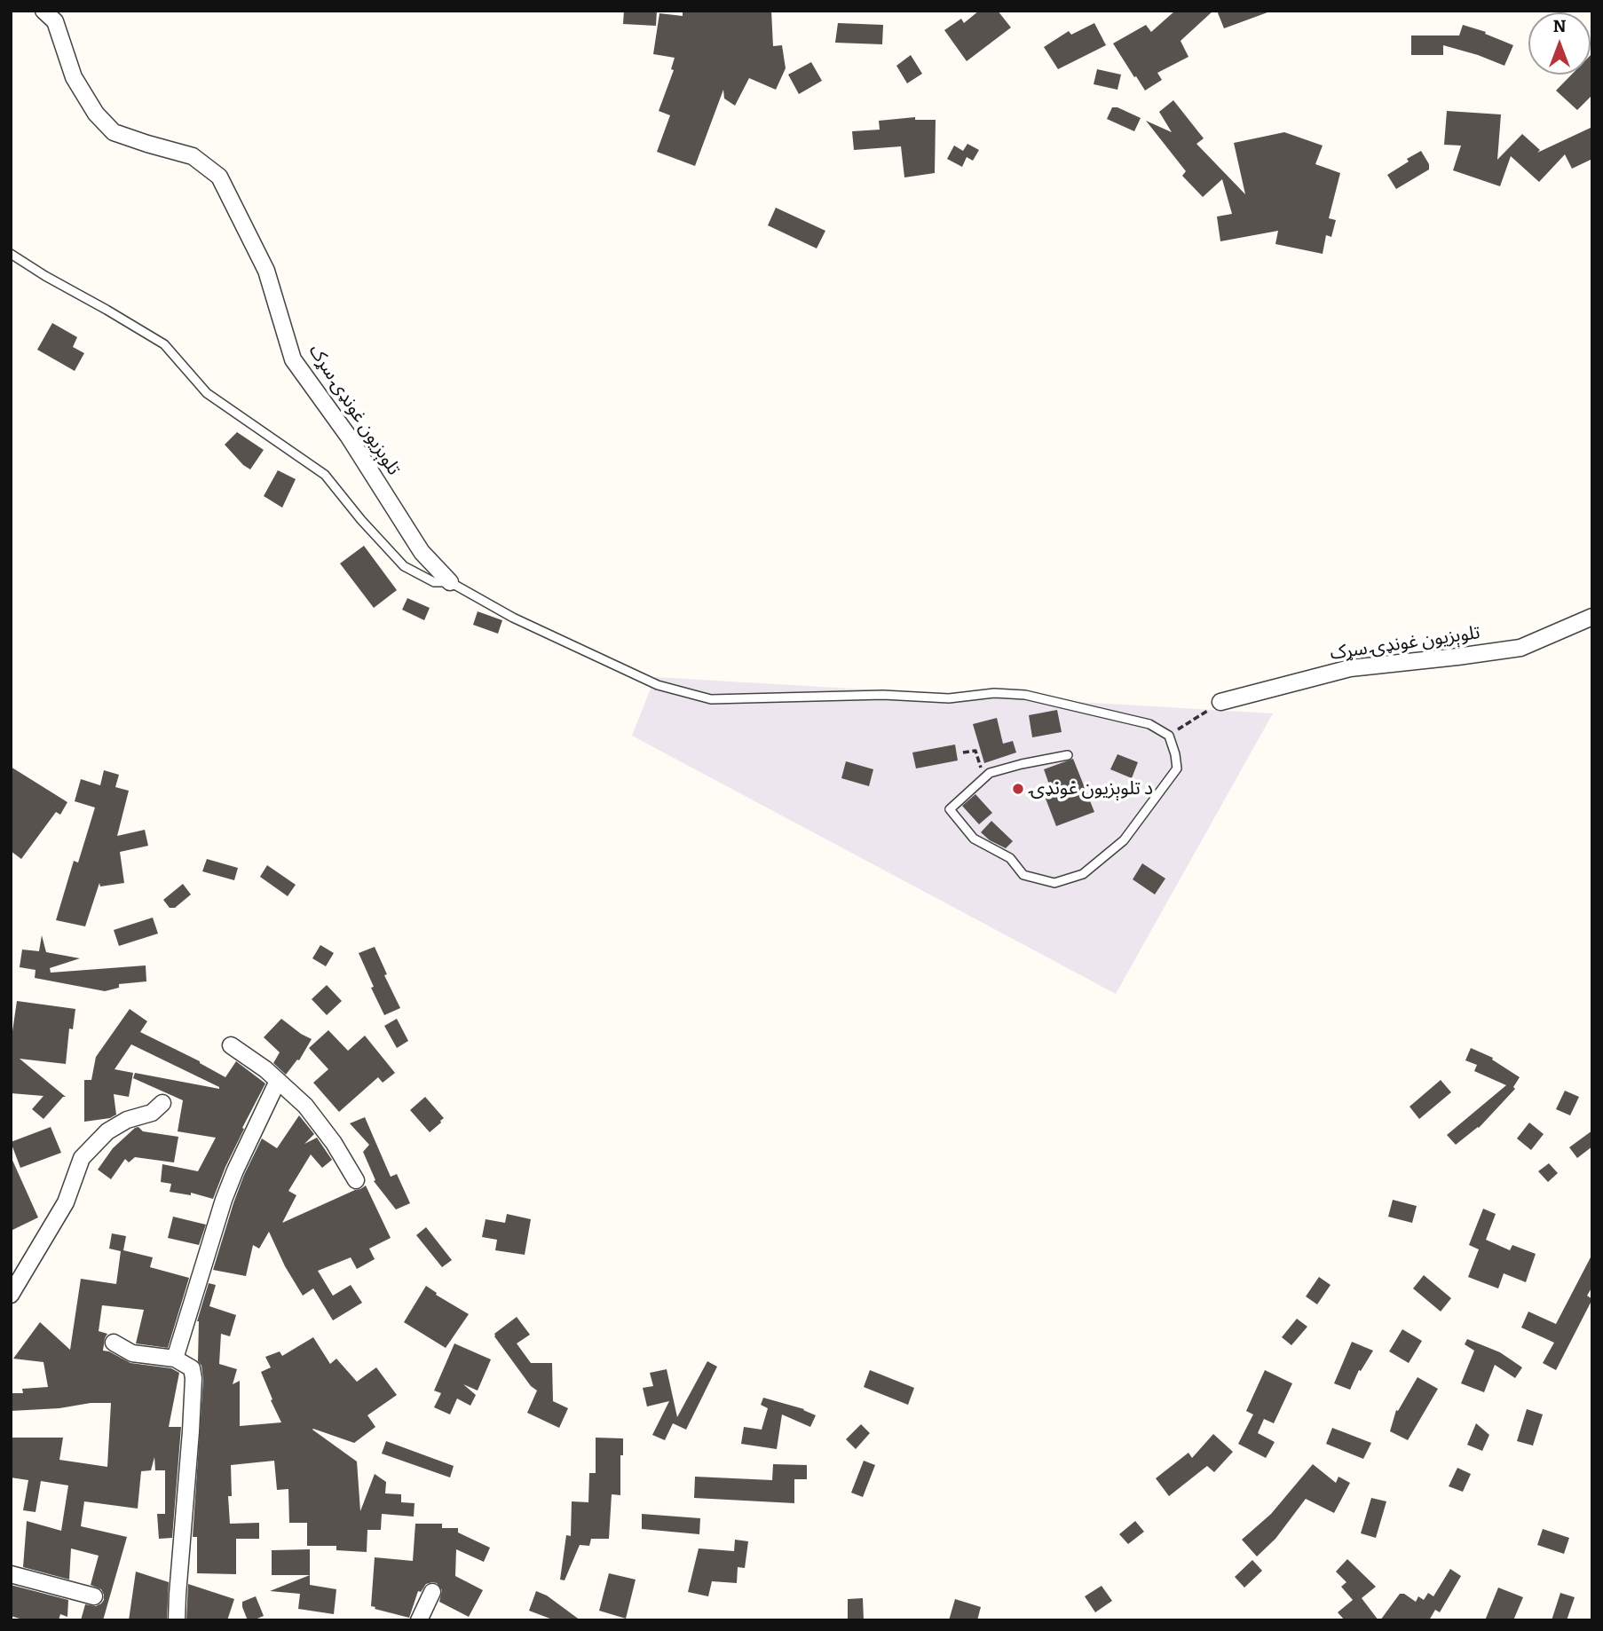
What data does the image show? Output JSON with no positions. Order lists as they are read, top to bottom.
{
  "streets": {
    "street": ["تلوېزيون غونډۍ سړک"]
  },
  "places": ["د تلوېزیون غونډۍ"],
  "north": "top"
}
